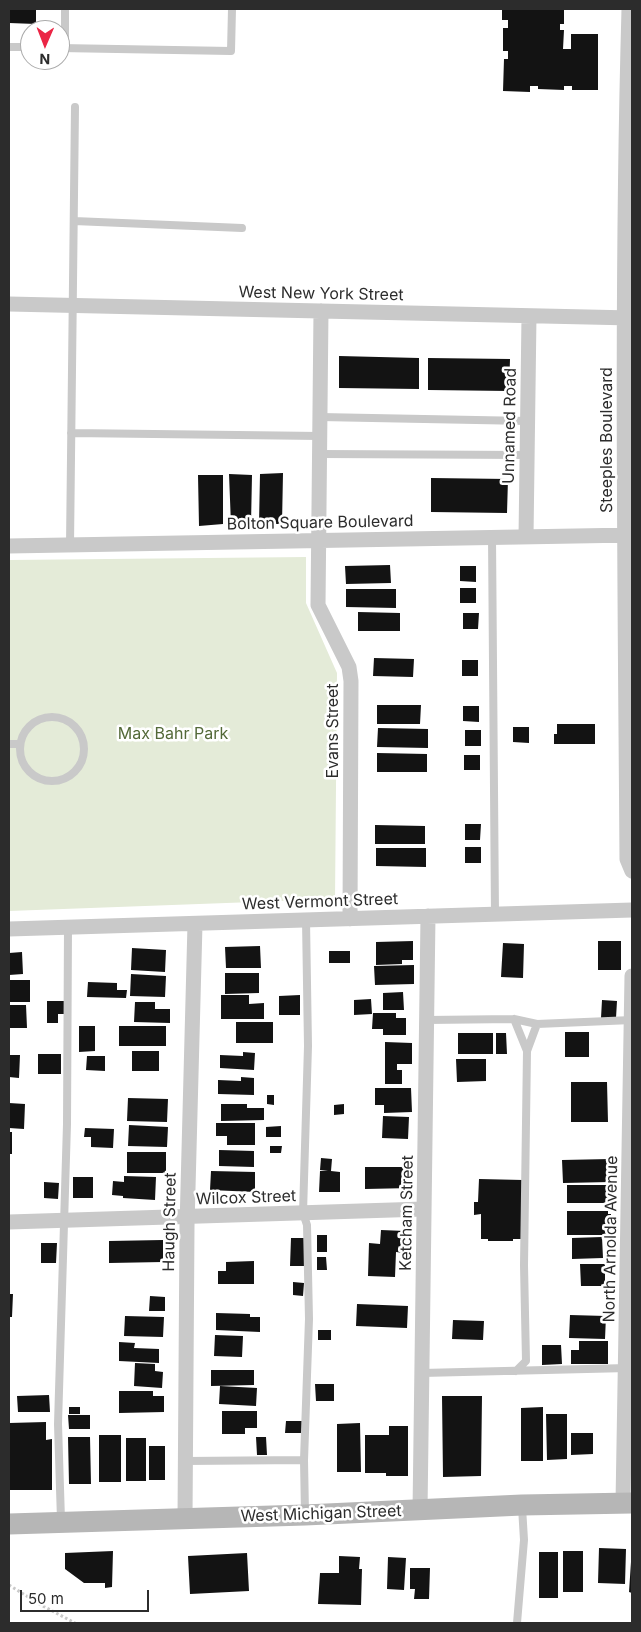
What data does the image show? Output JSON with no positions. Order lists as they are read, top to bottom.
{
  "streets": {
    "main road": ["West Michigan Street"],
    "street": [
      "West New York Street",
      "Unnamed Road",
      "Steeples Boulevard",
      "Bolton Square Boulevard",
      "Evans Street",
      "West Vermont Street",
      "Wilcox Street",
      "Ketcham Street",
      "Haugh Street",
      "North Arnolda Avenue"
    ]
  },
  "crossings": [
    ["West New York Street", "Unnamed Road"],
    ["West New York Street", "Steeples Boulevard"],
    ["West New York Street", "Evans Street"],
    ["Unnamed Road", "Bolton Square Boulevard"],
    ["Steeples Boulevard", "Bolton Square Boulevard"],
    ["Bolton Square Boulevard", "Evans Street"],
    ["Evans Street", "West Vermont Street"],
    ["West Vermont Street", "Ketcham Street"],
    ["West Vermont Street", "Haugh Street"],
    ["Wilcox Street", "Ketcham Street"],
    ["Wilcox Street", "Haugh Street"],
    ["Ketcham Street", "West Michigan Street"],
    ["Haugh Street", "West Michigan Street"],
    ["North Arnolda Avenue", "West Michigan Street"]
  ],
  "parks": ["Max Bahr Park"],
  "scale_bar": "50 m",
  "north": "bottom"
}
